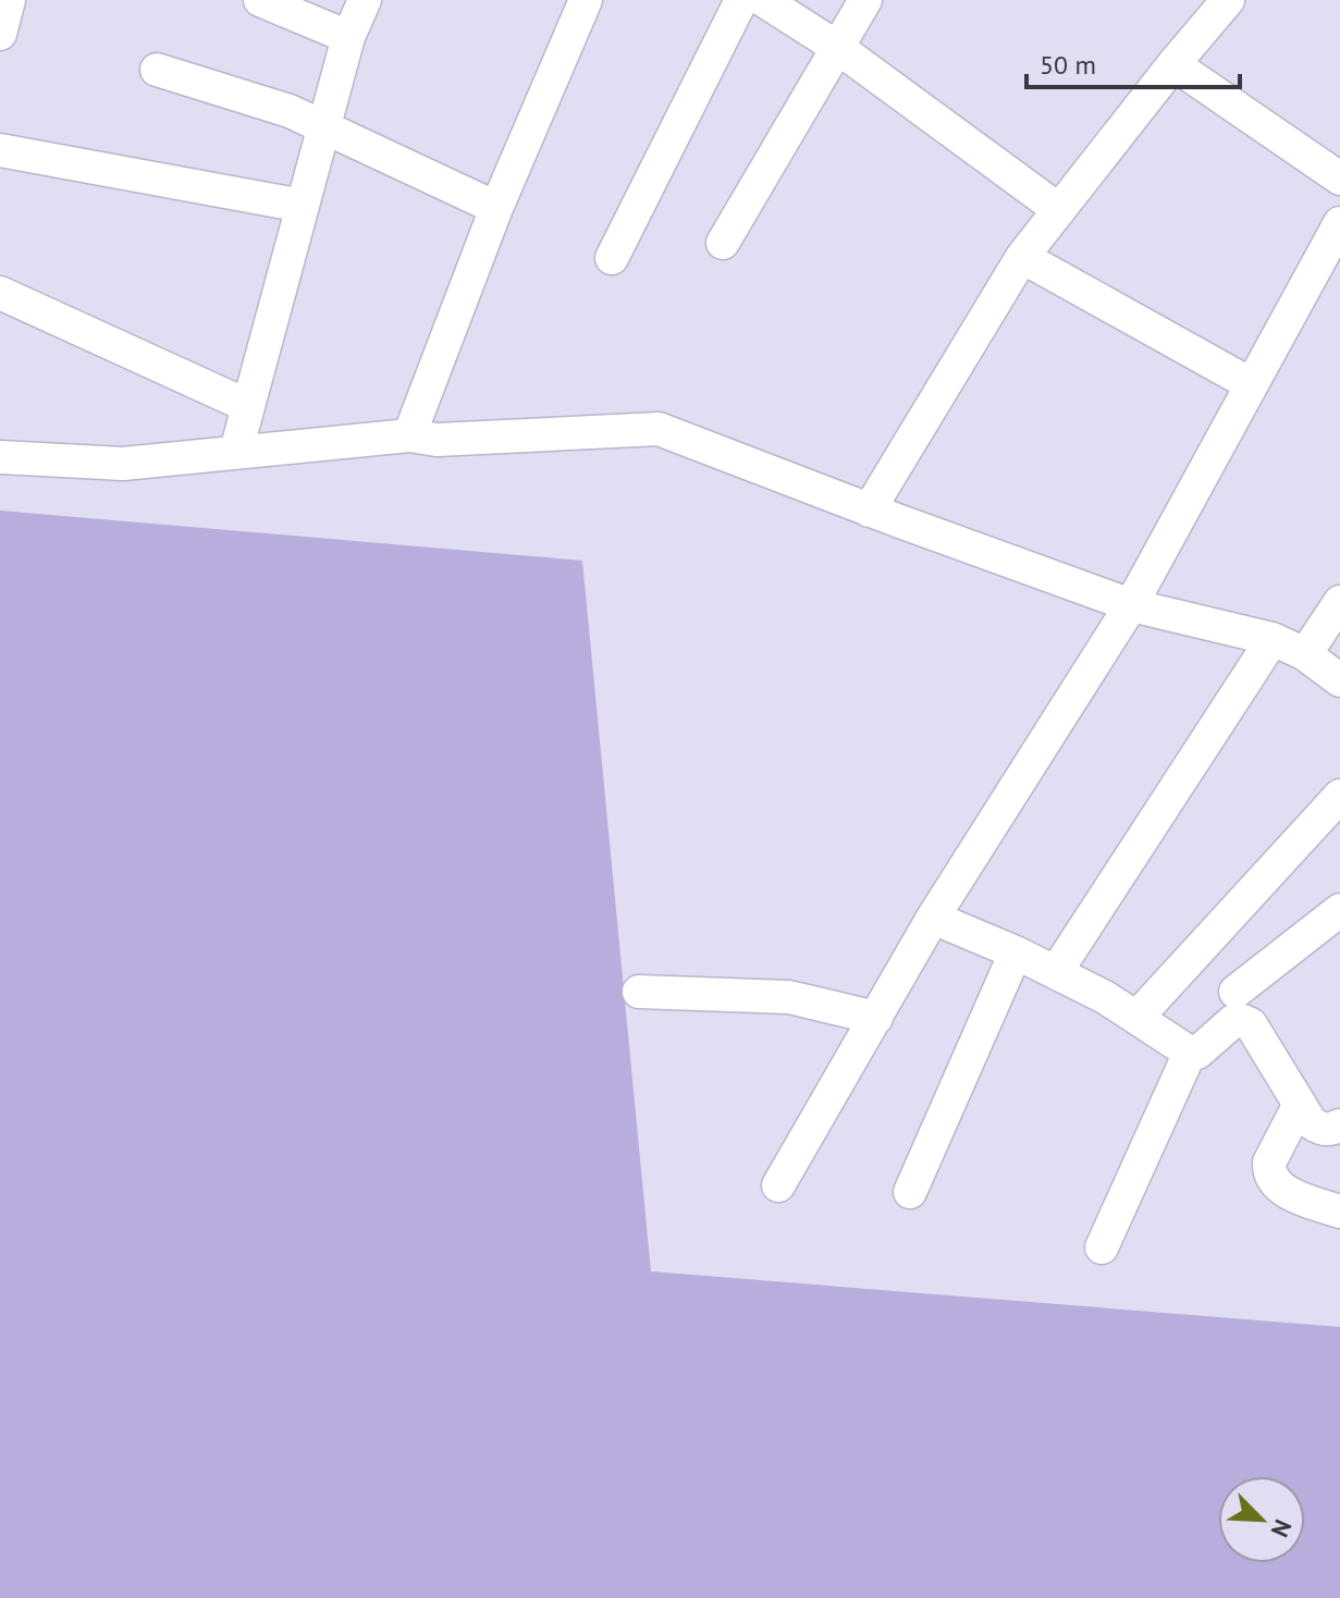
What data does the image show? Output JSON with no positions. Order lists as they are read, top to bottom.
{
  "scale_bar": "50 m",
  "north": "bottom right"
}
